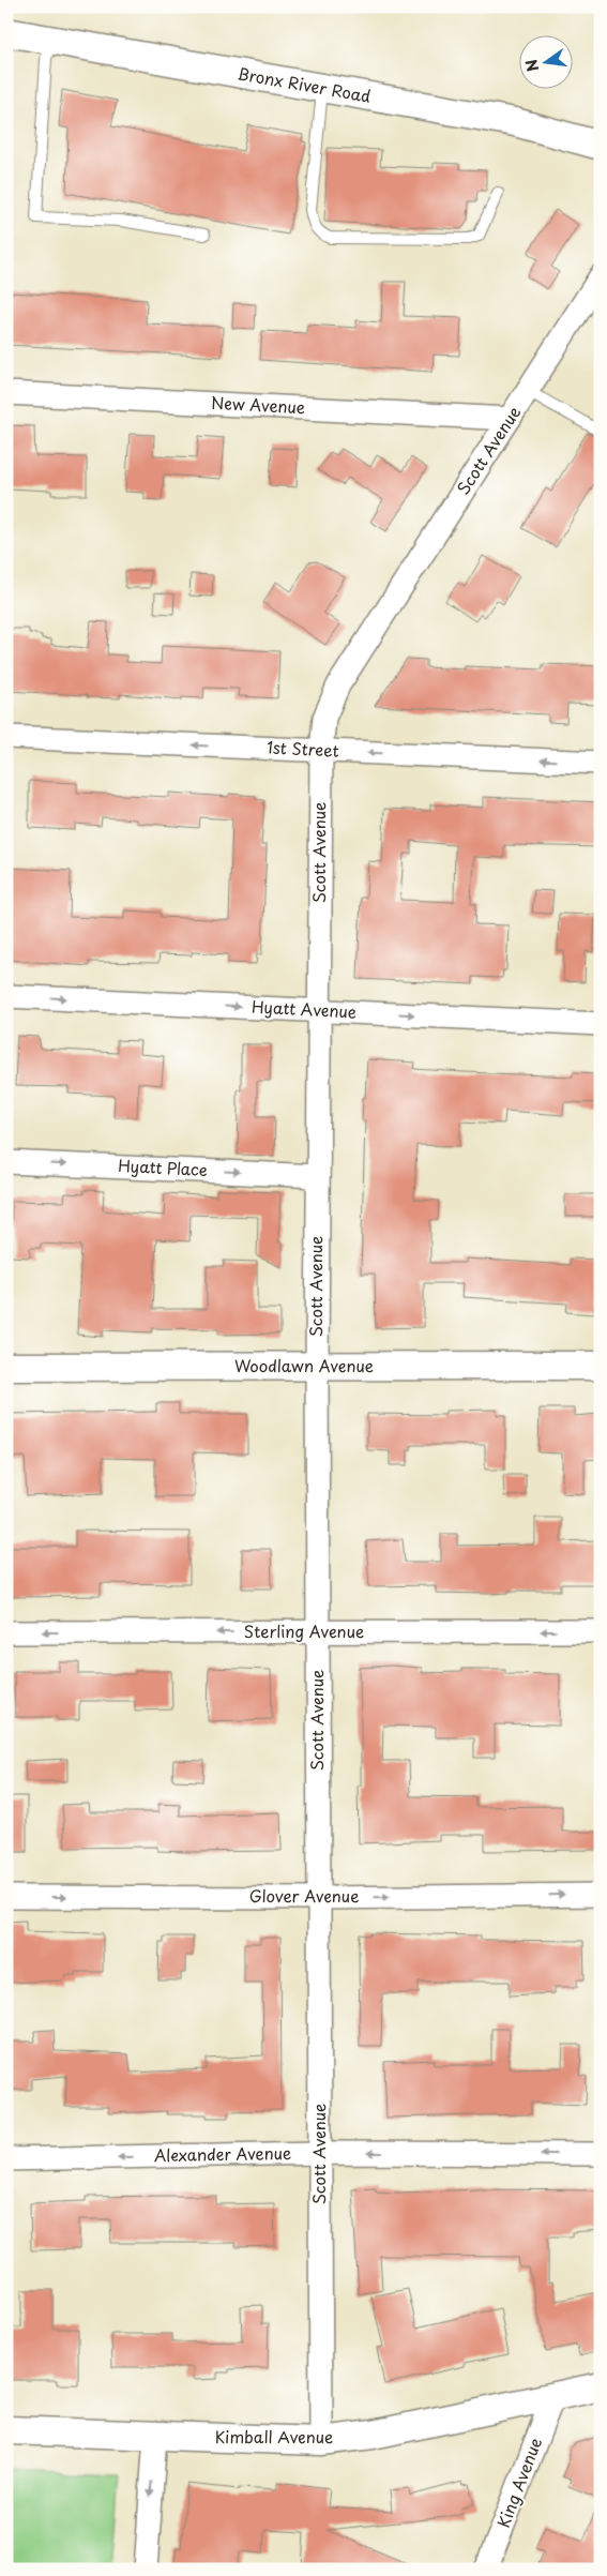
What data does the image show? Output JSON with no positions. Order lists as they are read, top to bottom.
{
  "streets": {
    "street": [
      "Bronx River Road",
      "New Avenue",
      "Scott Avenue",
      "1st Street",
      "Hyatt Avenue",
      "Hyatt Place",
      "Woodlawn Avenue",
      "Sterling Avenue",
      "Glover Avenue",
      "Alexander Avenue",
      "Kimball Avenue",
      "King Avenue"
    ]
  },
  "crossings": [
    ["New Avenue", "Scott Avenue"],
    ["Scott Avenue", "1st Street"],
    ["Scott Avenue", "Hyatt Avenue"],
    ["Scott Avenue", "Hyatt Place"],
    ["Scott Avenue", "Woodlawn Avenue"],
    ["Scott Avenue", "Sterling Avenue"],
    ["Scott Avenue", "Glover Avenue"],
    ["Scott Avenue", "Alexander Avenue"],
    ["Scott Avenue", "Kimball Avenue"],
    ["Kimball Avenue", "King Avenue"]
  ],
  "one_way": [
    "1st Street",
    "Hyatt Avenue",
    "Hyatt Place",
    "Sterling Avenue",
    "Glover Avenue",
    "Alexander Avenue"
  ],
  "north": "left"
}
